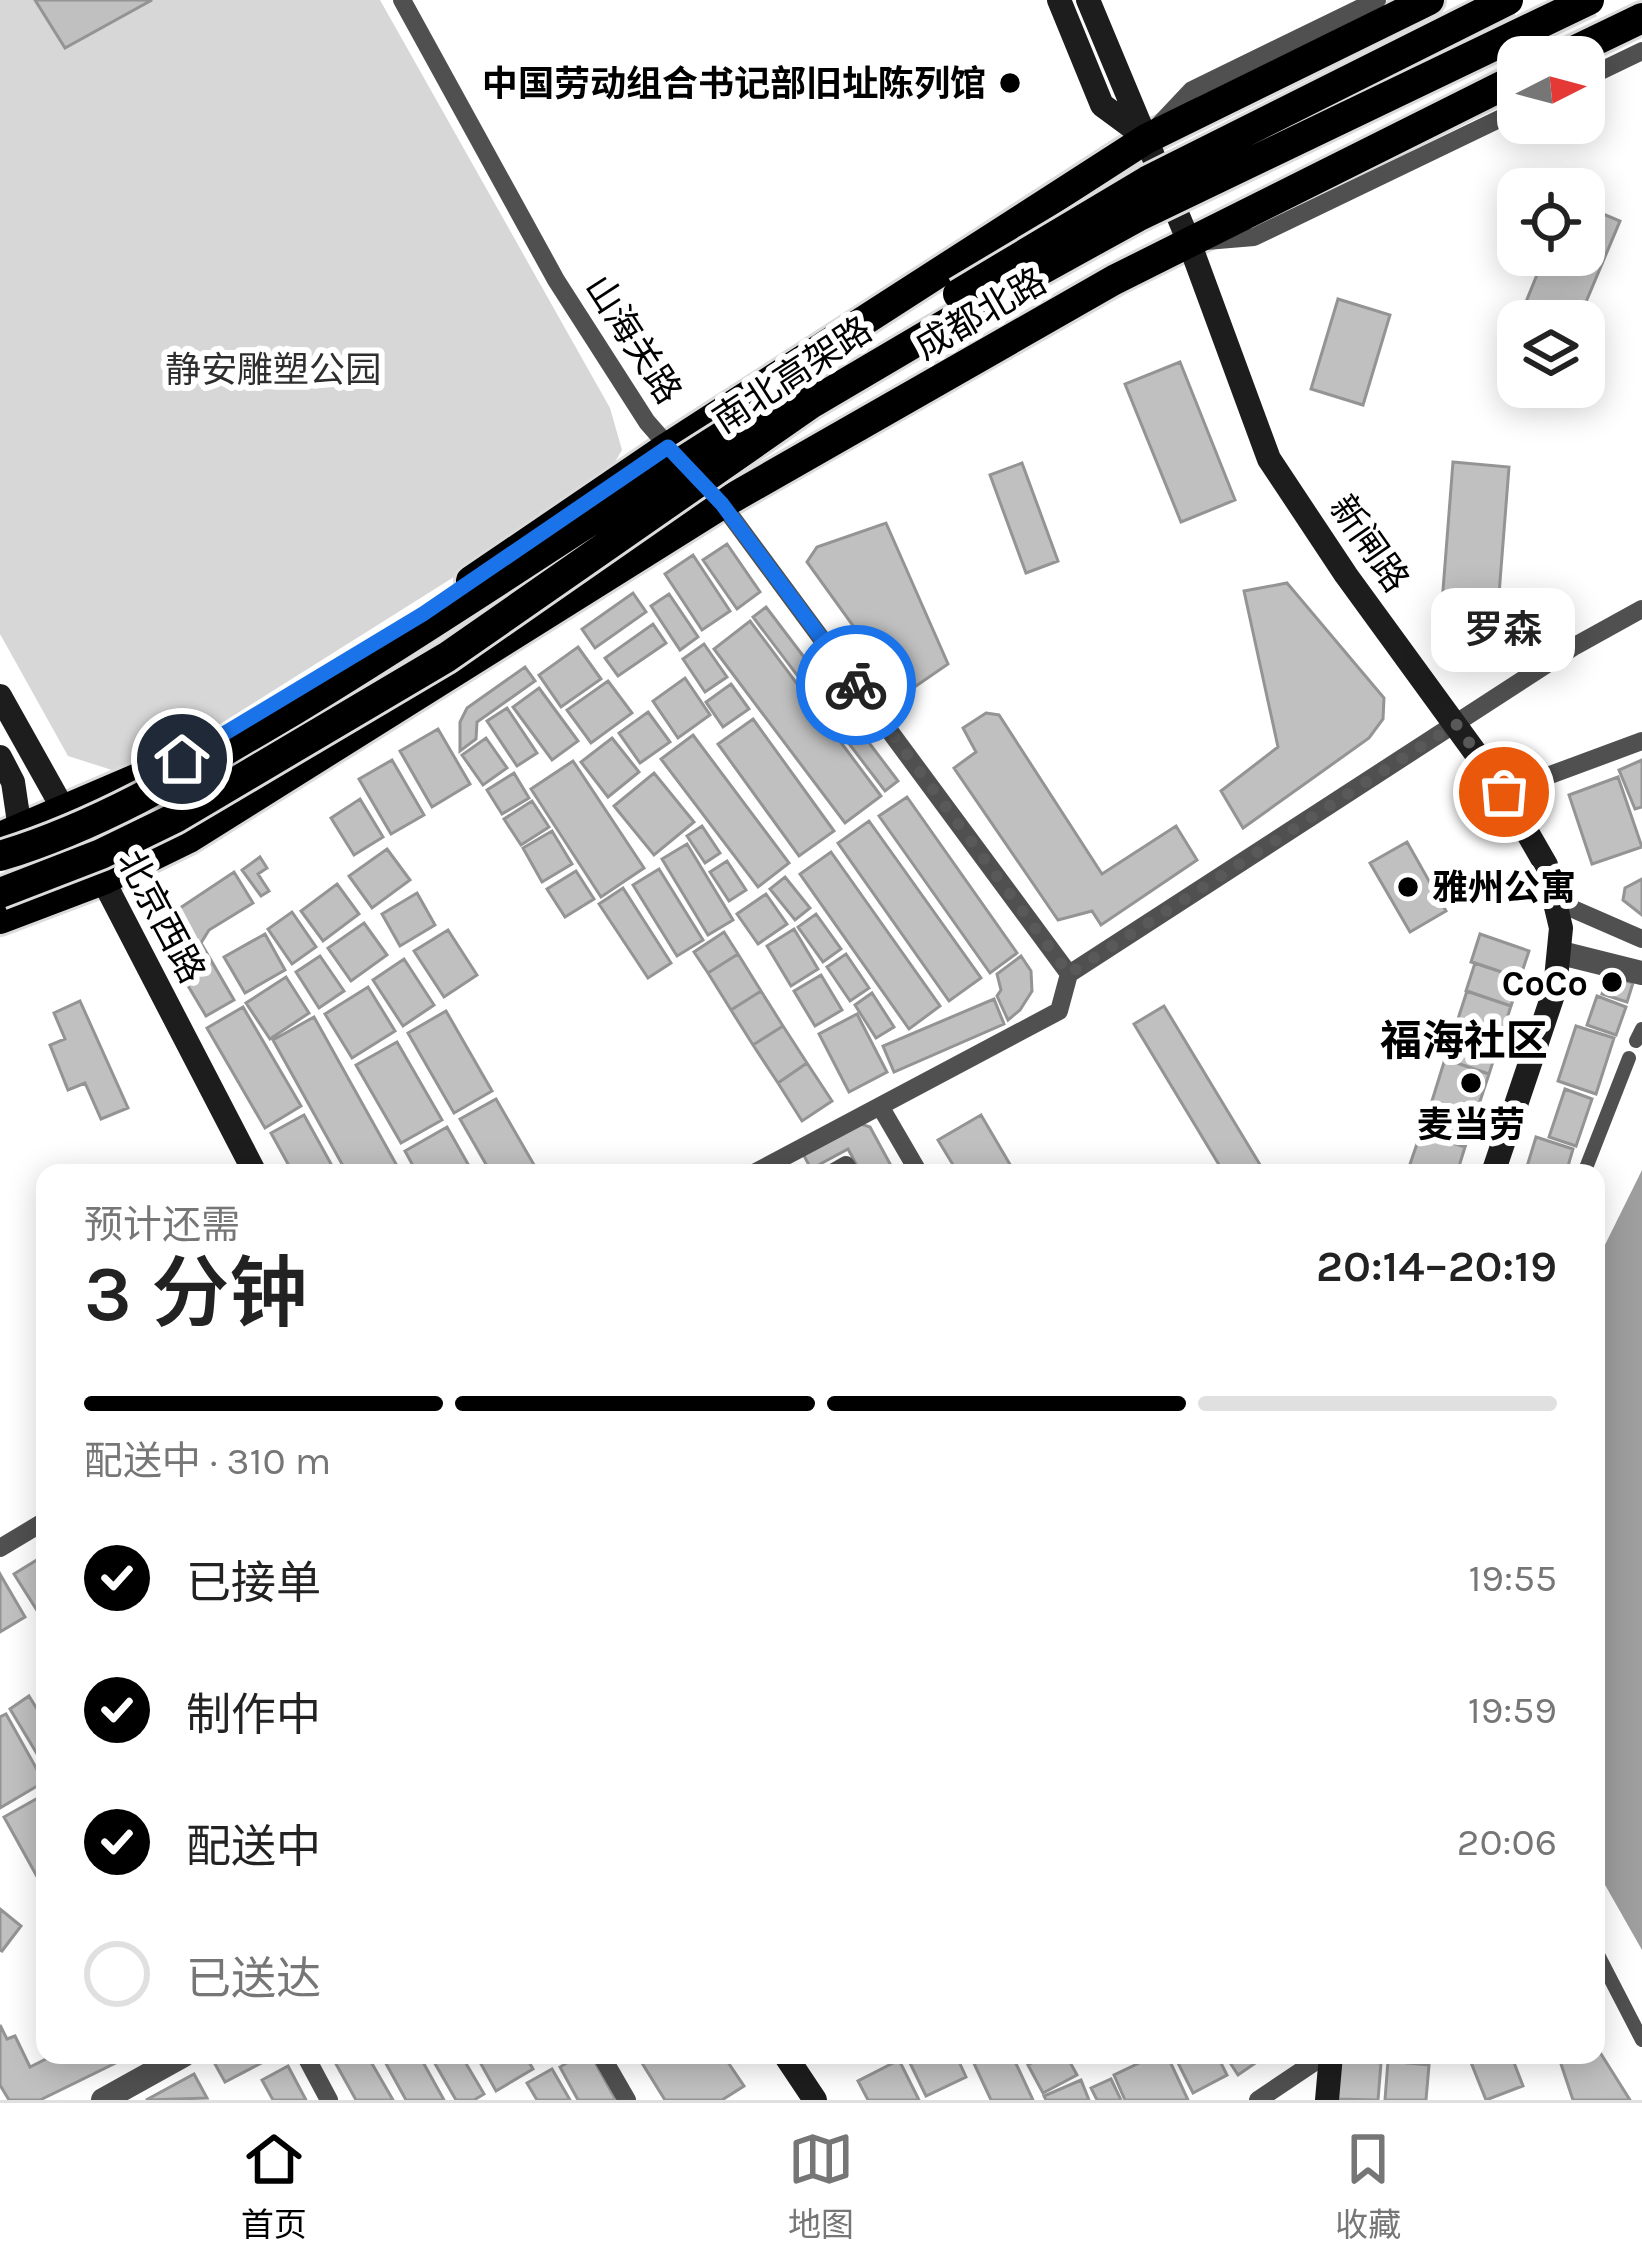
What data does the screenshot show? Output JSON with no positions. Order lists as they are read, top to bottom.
{
  "streets": {
    "main road": [
      "成都北路",
      "南北高架路",
      "新闸路",
      "北京西路"
    ],
    "street": ["山海关路"]
  },
  "crossings": [
    ["成都北路", "山海关路"],
    ["成都北路", "新闸路"],
    ["成都北路", "北京西路"]
  ],
  "districts": ["福海社区"],
  "parks": ["静安雕塑公园"],
  "places": [
    "中国劳动组合书记部旧址陈列馆",
    "罗森",
    "雅州公寓",
    "CoCo",
    "麦当劳"
  ],
  "north": "right",
  "page": {
    "bubble": "罗森",
    "heading": ["3 分钟", "预计还需", "20:14–20:19"],
    "bar": "配送中 · 310 m",
    "list": [
      ["已接单", "19:55"],
      ["制作中", "19:59"],
      ["配送中", "20:06"],
      "已送达"
    ],
    "tabs": ["首页", "地图", "收藏"]
  }
}
